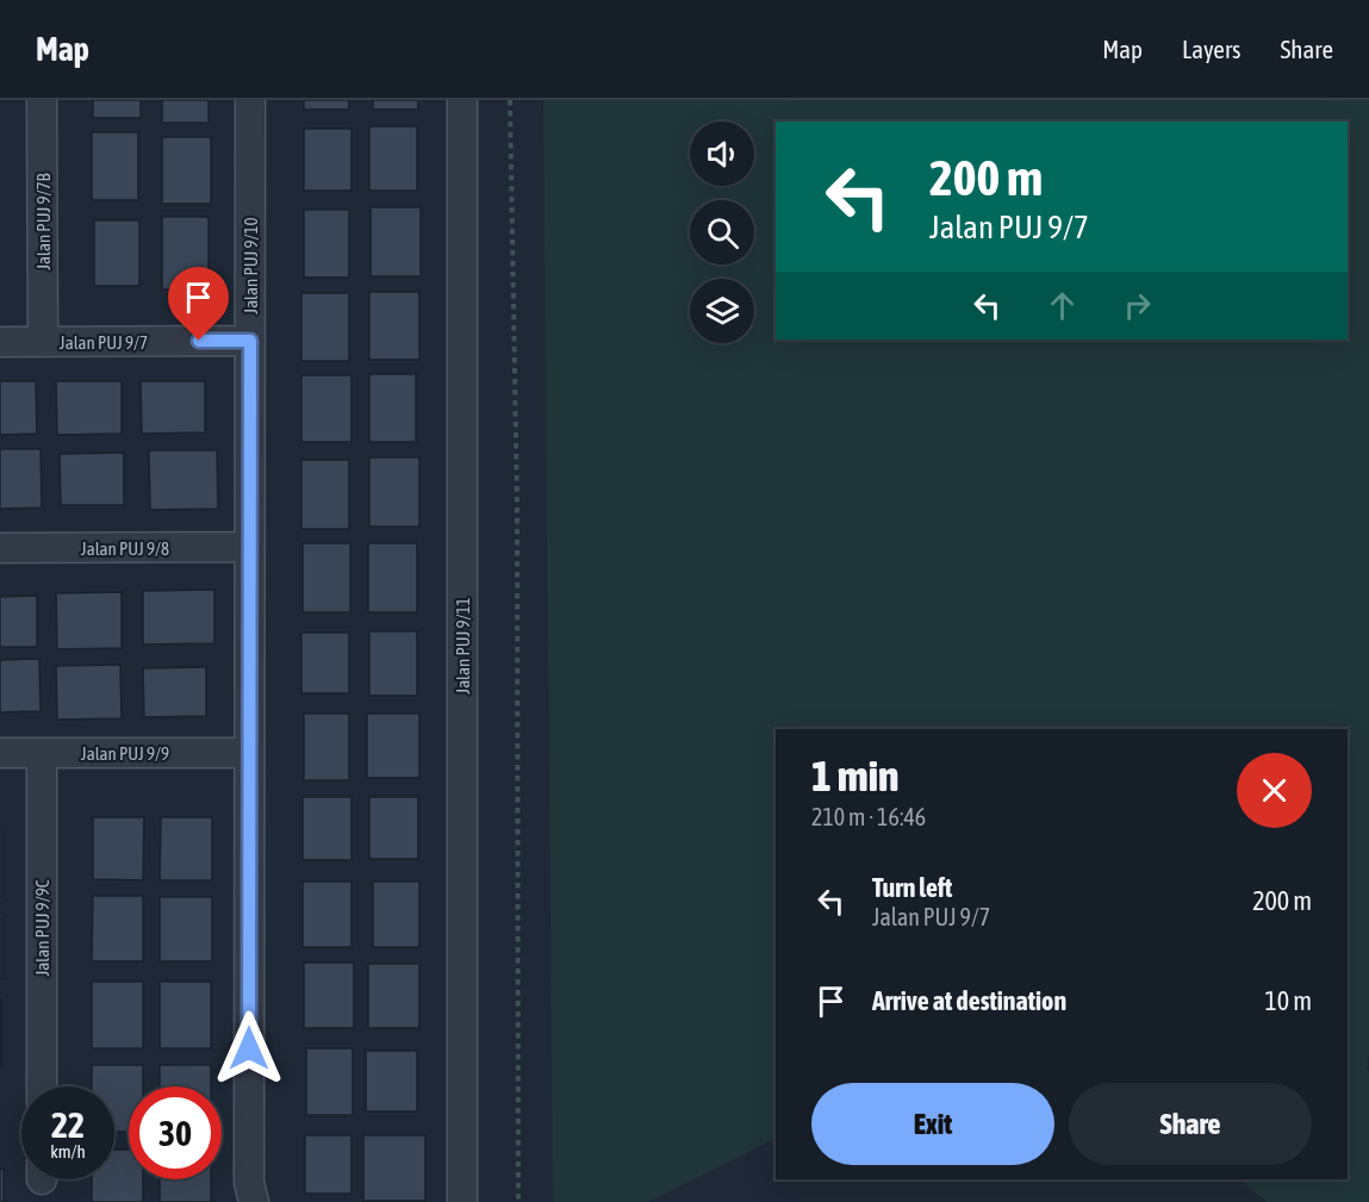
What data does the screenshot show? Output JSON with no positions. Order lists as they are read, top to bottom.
{
  "streets": {
    "street": [
      "Jalan PUJ 9/7B",
      "Jalan PUJ 9/10",
      "Jalan PUJ 9/7",
      "Jalan PUJ 9/8",
      "Jalan PUJ 9/11",
      "Jalan PUJ 9/9",
      "Jalan PUJ 9/9C"
    ]
  },
  "crossings": [
    ["Jalan PUJ 9/7B", "Jalan PUJ 9/7"],
    ["Jalan PUJ 9/10", "Jalan PUJ 9/7"],
    ["Jalan PUJ 9/10", "Jalan PUJ 9/8"],
    ["Jalan PUJ 9/10", "Jalan PUJ 9/9"],
    ["Jalan PUJ 9/9", "Jalan PUJ 9/9C"]
  ],
  "page": {
    "header": "Map",
    "nav": ["Map", "Layers", "Share"],
    "turn": ["200 m", "Jalan PUJ 9/7"],
    "heading": ["1 min", "210 m · 16:46"],
    "list": [
      {
        "name": "Turn left",
        "note": "Jalan PUJ 9/7",
        "value": "200 m"
      },
      {
        "name": "Arrive at destination",
        "value": "10 m"
      }
    ],
    "buttons": ["Exit", "Share"],
    "speed": "22 km/h",
    "limit": "30"
  }
}
